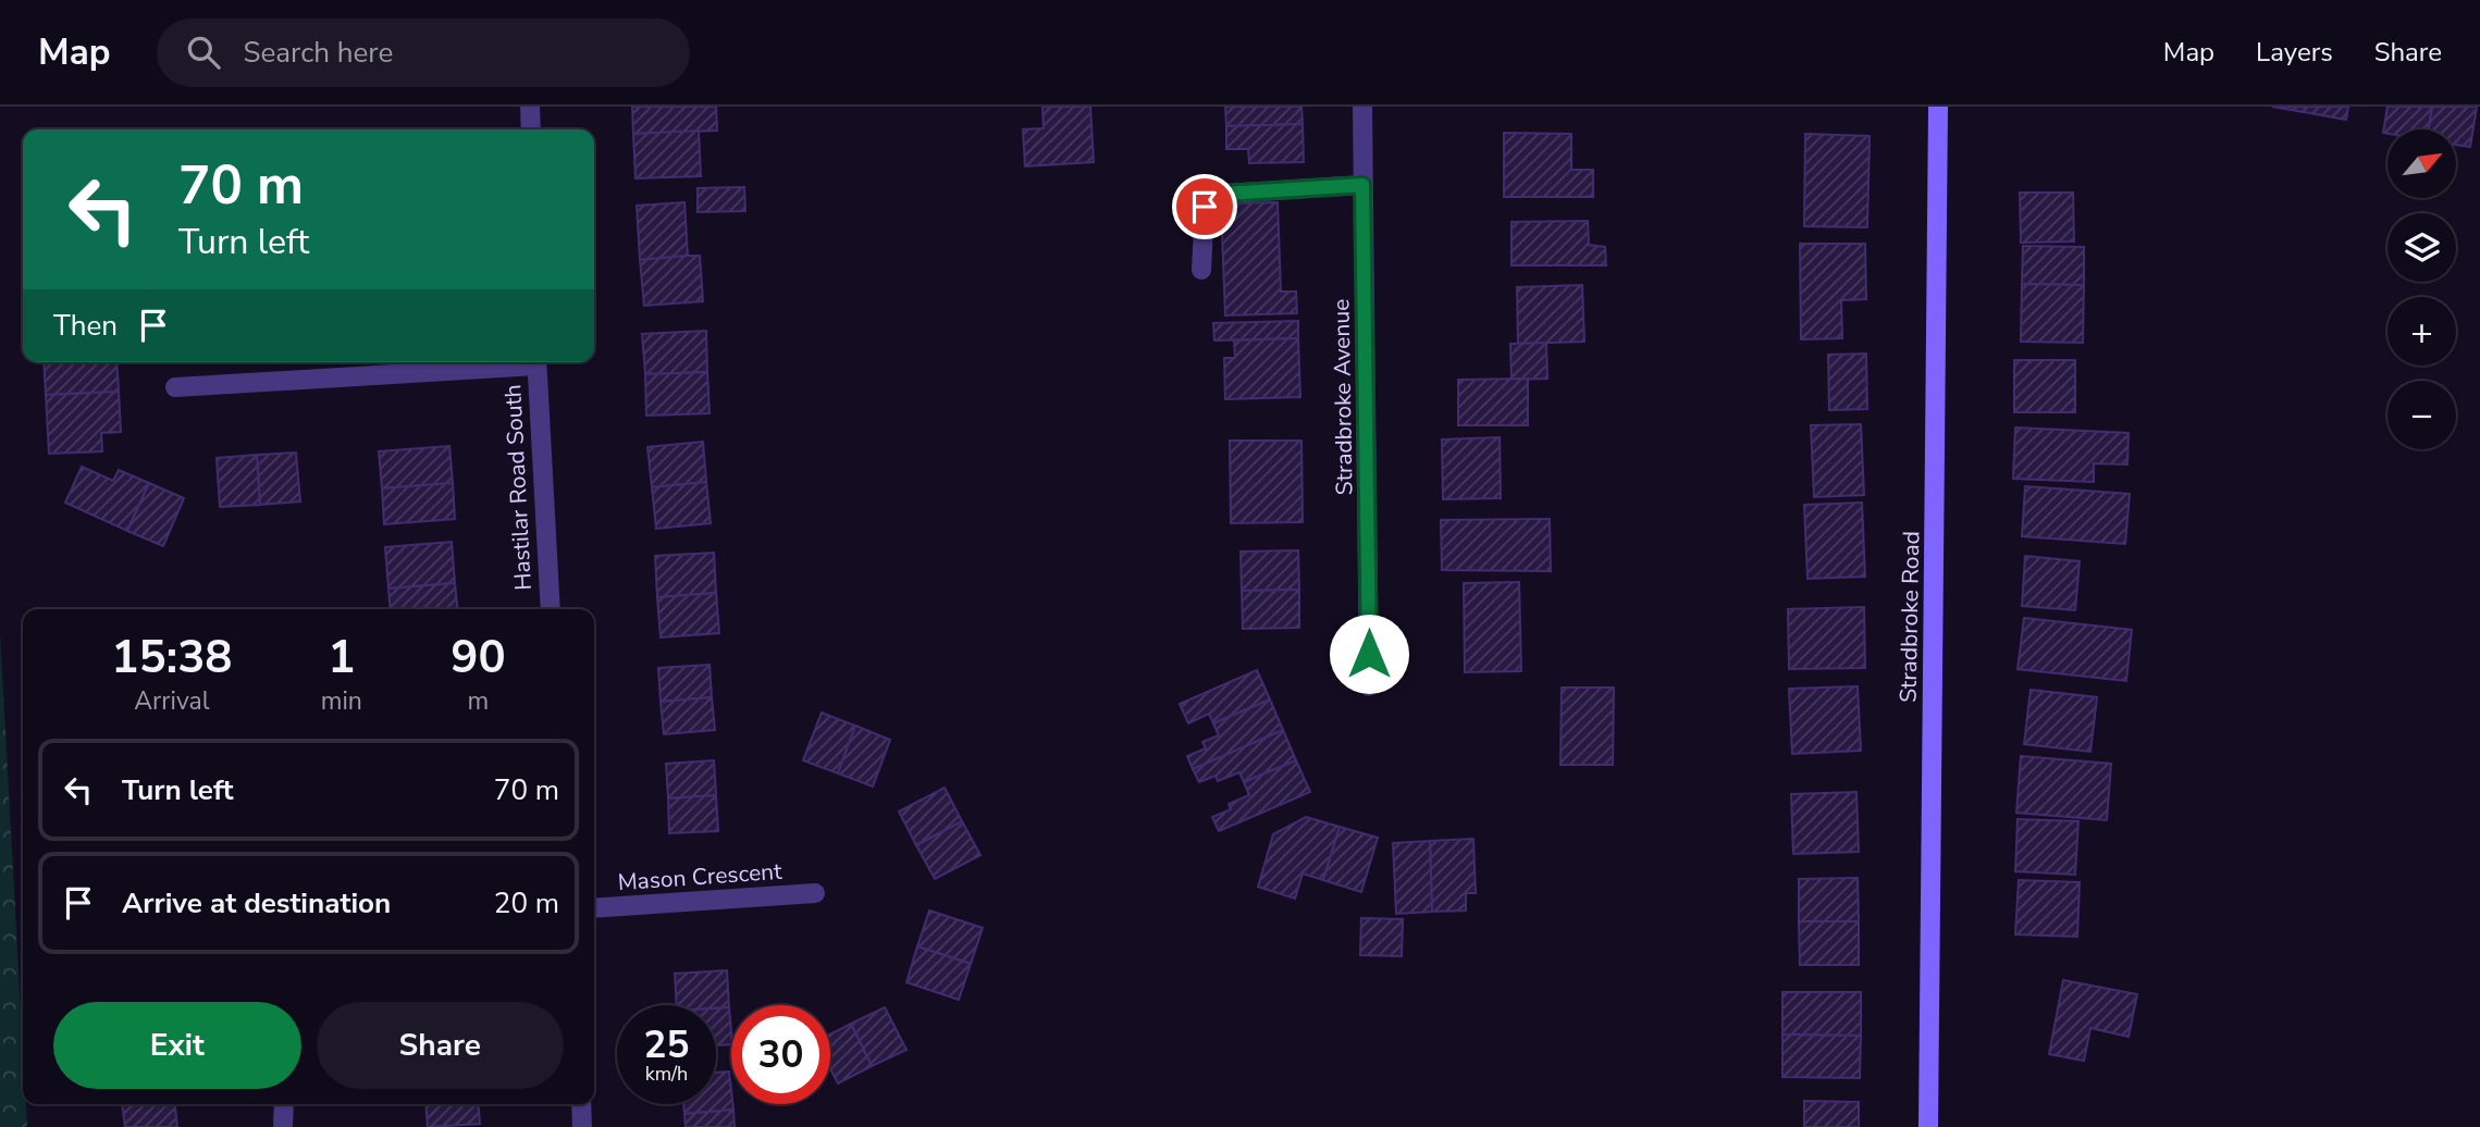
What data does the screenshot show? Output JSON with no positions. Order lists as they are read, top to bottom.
{
  "streets": {
    "street": [
      "Stradbroke Avenue",
      "Hastilar Road South",
      "Stradbroke Road",
      "Mason Crescent"
    ]
  },
  "north": "top right",
  "page": {
    "header": "Map",
    "search": "Search here",
    "nav": ["Map", "Layers", "Share"],
    "map_buttons": ["+", "−"],
    "turn": ["70 m", "Turn left"],
    "then": "Then",
    "eta": [
      "15:38",
      "Arrival",
      "1",
      "min",
      "90",
      "m"
    ],
    "list": [
      {
        "name": "Turn left",
        "value": "70 m"
      },
      {
        "name": "Arrive at destination",
        "value": "20 m"
      }
    ],
    "buttons": ["Exit", "Share"],
    "speed": "25 km/h",
    "limit": "30"
  }
}
